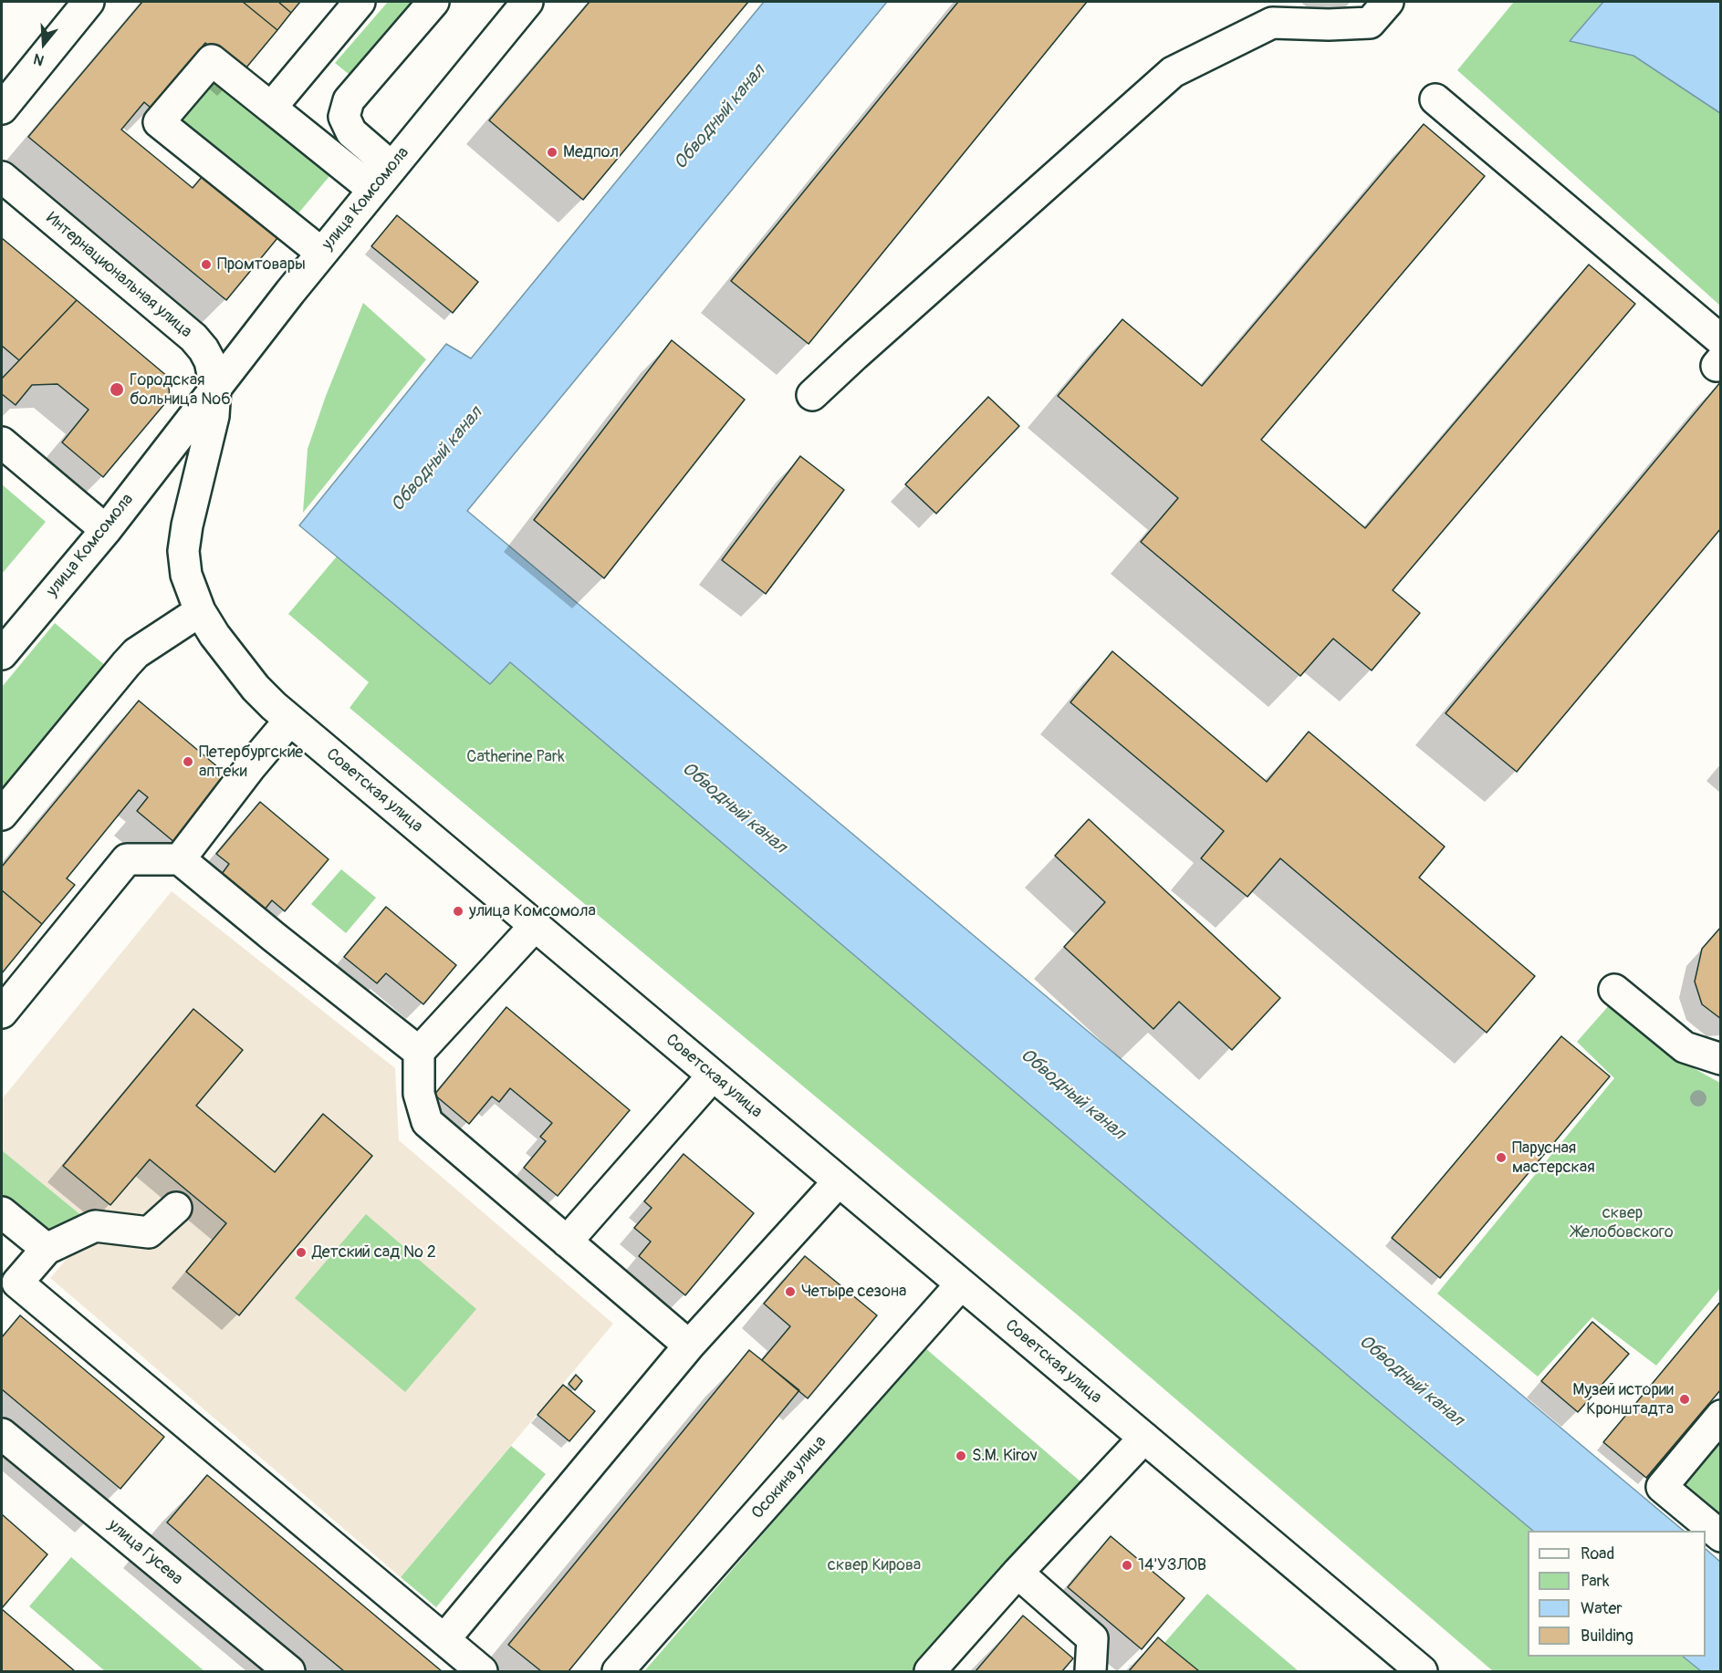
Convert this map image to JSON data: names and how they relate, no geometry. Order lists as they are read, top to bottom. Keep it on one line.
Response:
{"streets":{"street":["улица Комсомола","Интернациональная улица","Советская улица","Осокина улица","улица Гусева"]},"crossings":[["улица Комсомола","Интернациональная улица"],["улица Комсомола","Советская улица"],["Интернациональная улица","Советская улица"],["Советская улица","Осокина улица"]],"water":["Обводный канал"],"parks":["Catherine Park","сквер Желобовского","сквер Кирова"],"places":["Медпол","Промтовары","Городская больница №6","Петербургские аптеки","улица Комсомола","Парусная мастерская","Детский сад № 2","Четыре сезона","Музей истории Кронштадта","S.M. Kirov","14'УЗЛОВ"],"legend":["Road","Park","Water","Building"],"north":"bottom"}
